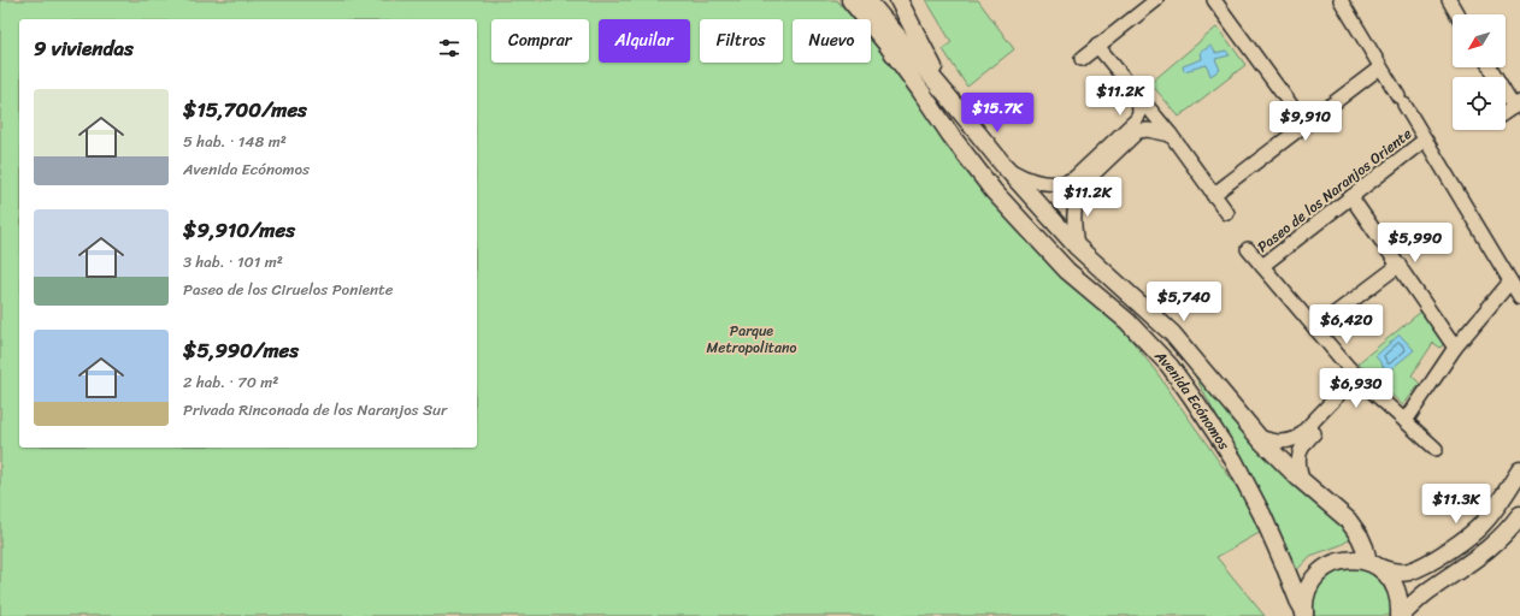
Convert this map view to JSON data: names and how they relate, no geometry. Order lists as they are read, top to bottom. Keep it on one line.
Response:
{"streets":{"street":["Paseo de los Naranjos Oriente","Avenida Ecónomos"]},"parks":["Parque Metropolitano"],"north":"bottom left","page":{"chip":["Comprar","Alquilar","Filtros","Nuevo"],"heading":"9 viviendas","price":["$11.2K","$15.7K","$9,910","$11.2K","$5,990","$5,740","$6,420","$6,930","$11.3K"],"list":[{"name":"$15,700/mes","note":"5 hab. · 148 m² · Avenida Ecónomos"},{"name":"$9,910/mes","note":"3 hab. · 101 m² · Paseo de los Ciruelos Poniente"},{"name":"$5,990/mes","note":"2 hab. · 70 m² · Privada Rinconada de los Naranjos Sur"}]}}
